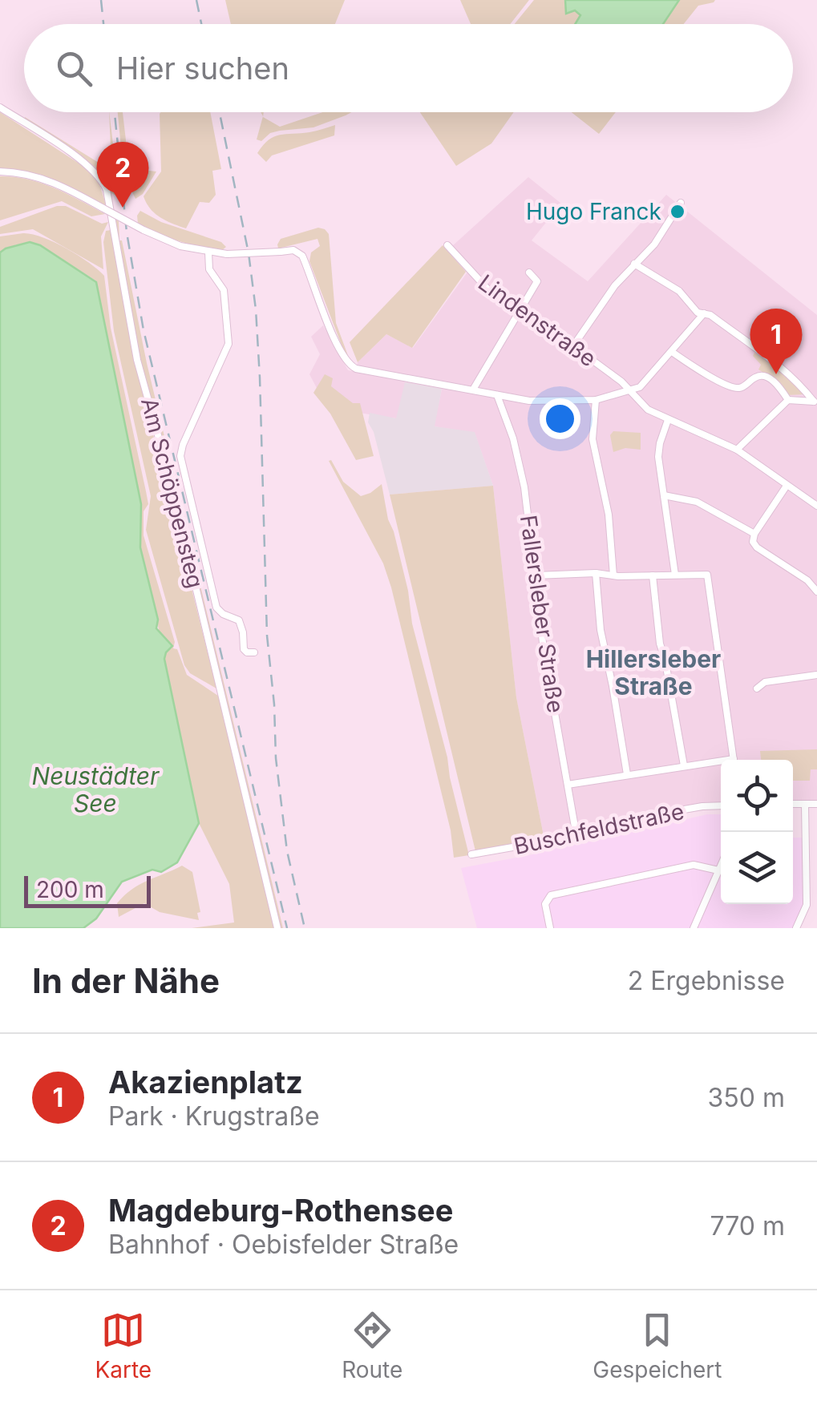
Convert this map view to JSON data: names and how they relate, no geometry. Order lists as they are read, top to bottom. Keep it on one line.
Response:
{"streets":{"street":["Lindenstraße","Am Schöppensteg","Fallersleber Straße","Buschfeldstraße"]},"crossings":[["Fallersleber Straße","Buschfeldstraße"]],"districts":["Hillersleber Straße"],"water":["Neustädter See"],"places":["Hugo Franck"],"scale_bar":"200 m","page":{"search":"Hier suchen","pins":["2","1"],"scale":"200 m","heading":["In der Nähe","2 Ergebnisse"],"list":[{"mark":"1","name":"Akazienplatz","note":"Park · Krugstraße","value":"350 m"},{"mark":"2","name":"Magdeburg-Rothensee","note":"Bahnhof · Oebisfelder Straße","value":"770 m"}],"nav":["Karte","Route","Gespeichert"]}}
